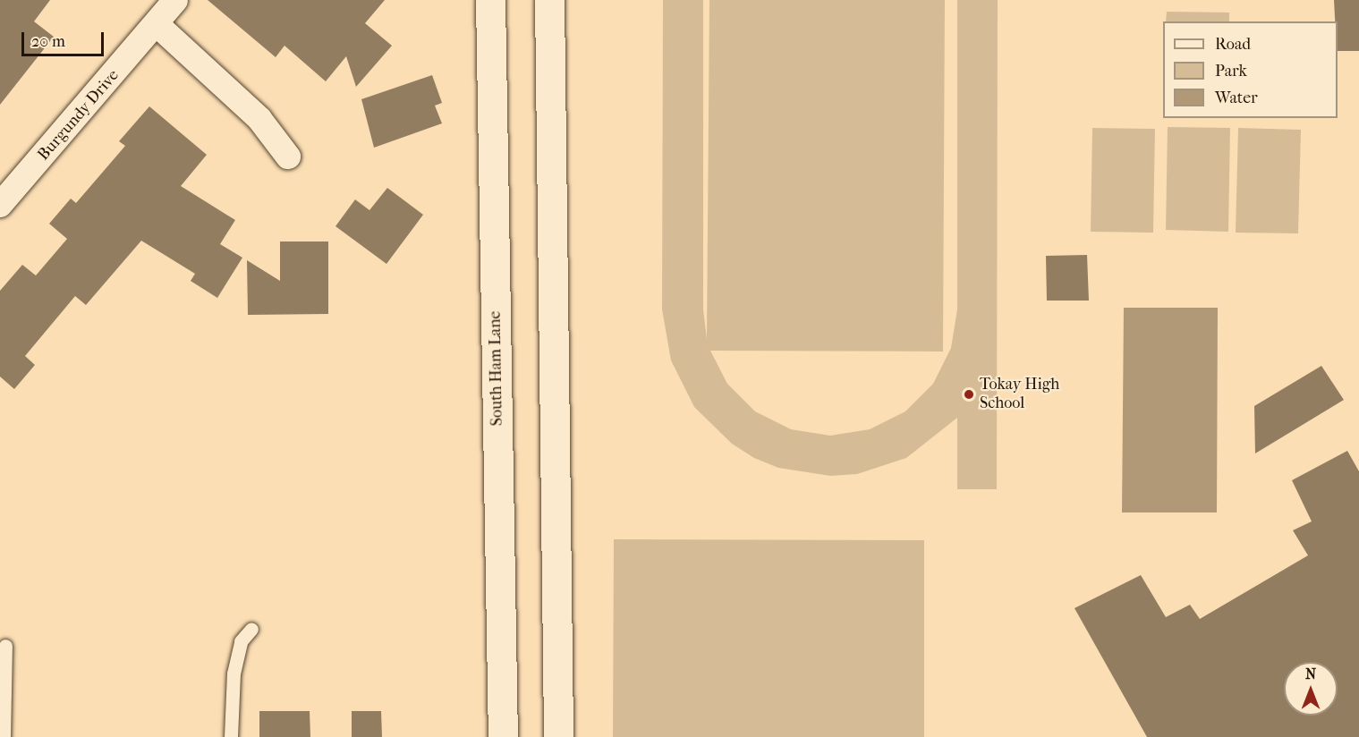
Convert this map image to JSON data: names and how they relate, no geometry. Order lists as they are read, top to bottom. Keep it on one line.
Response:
{"streets":{"main road":["South Ham Lane"],"street":["Burgundy Drive"]},"places":["Tokay High School"],"legend":["Road","Park","Water"],"scale_bar":"20 m","north":"top"}
